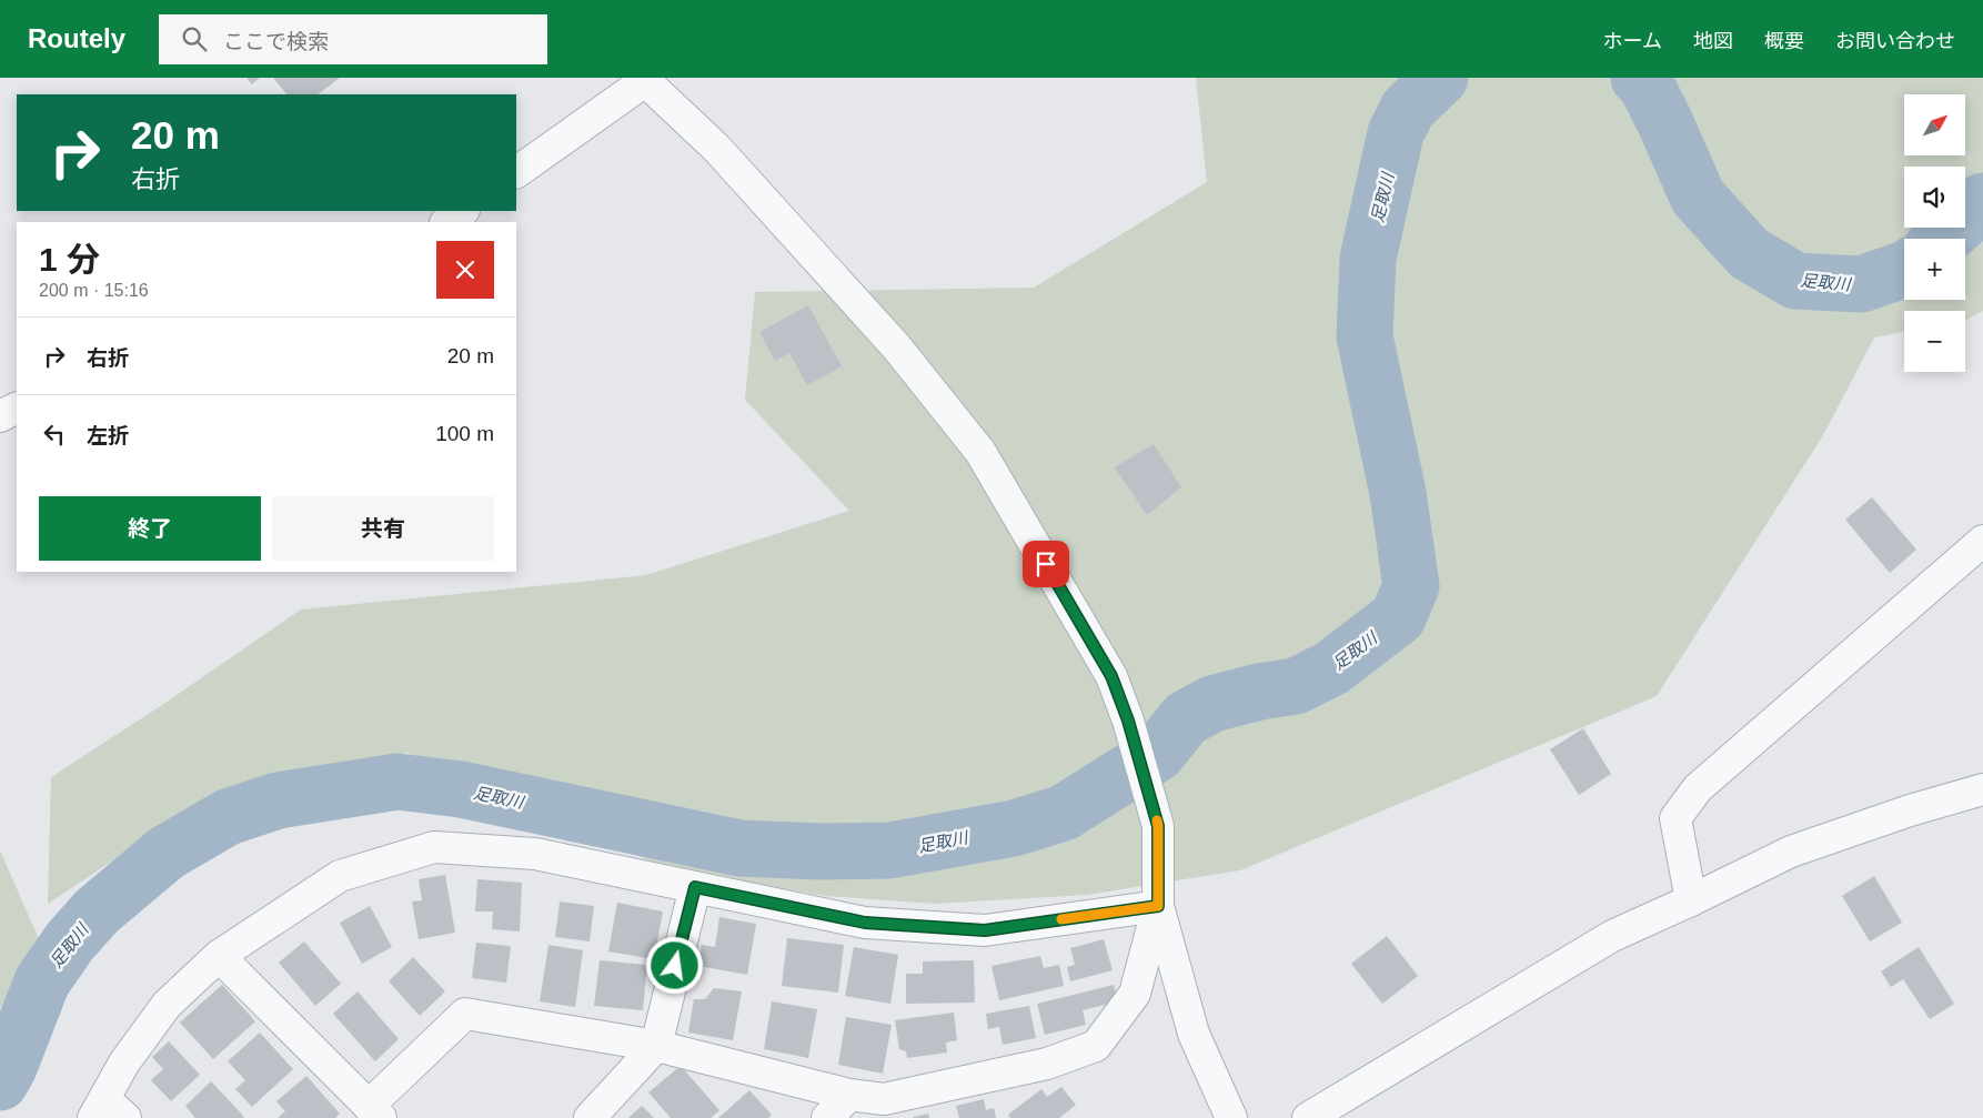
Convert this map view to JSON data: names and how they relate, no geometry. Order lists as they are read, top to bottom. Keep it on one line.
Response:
{"water":["足取川"],"north":"top right","page":{"header":"Routely","search":"ここで検索","nav":["ホーム","地図","概要","お問い合わせ"],"map_buttons":["+","−"],"turn":["20 m","右折"],"heading":["1 分","200 m · 15:16"],"list":[{"name":"右折","value":"20 m"},{"name":"左折","value":"100 m"}],"buttons":["終了","共有"]}}
